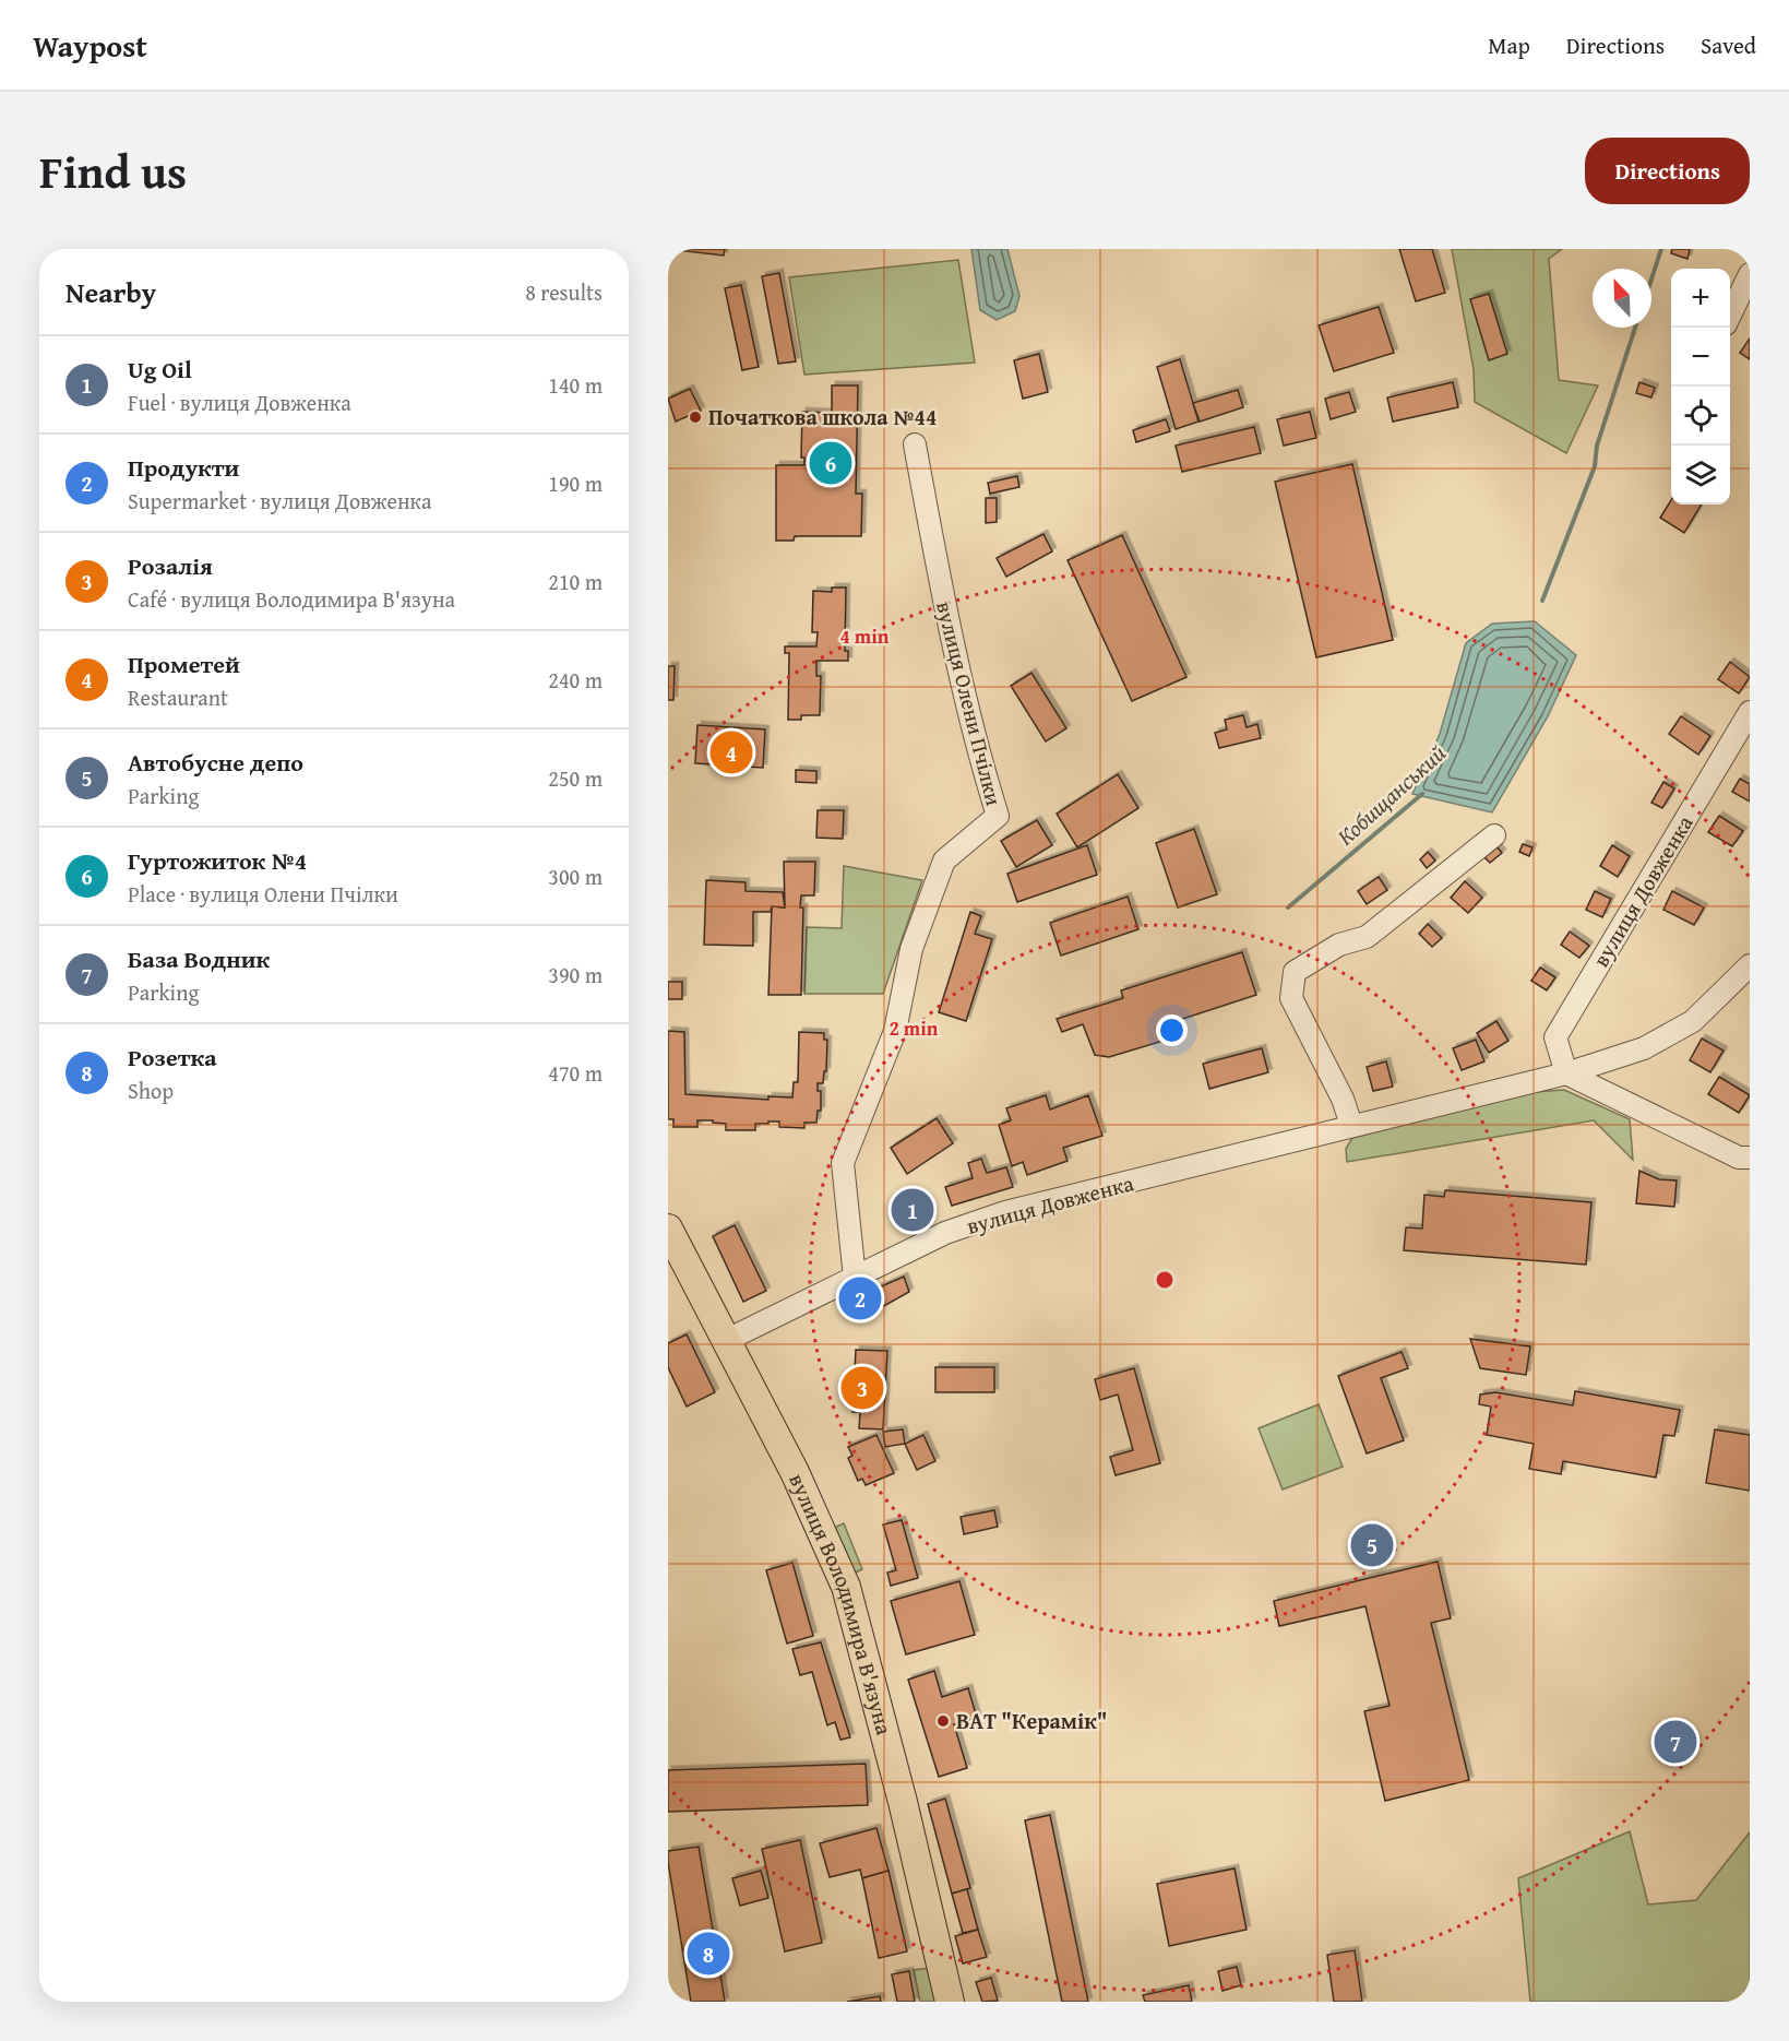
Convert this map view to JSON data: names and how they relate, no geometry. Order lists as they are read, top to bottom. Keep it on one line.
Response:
{"streets":{"main road":["вулиця Володимира В'язуна"],"street":["вулиця Олени Пчілки","вулиця Довженка"]},"crossings":[["вулиця Олени Пчілки","вулиця Довженка"],["вулиця Довженка","вулиця Володимира В'язуна"]],"water":["Кобищанський"],"places":["Початкова школа №44","ВАТ \"Керамік\""],"north":"top left","page":{"header":"Waypost","nav":["Map","Directions","Saved"],"title":"Find us","buttons":"Directions","heading":["Nearby","8 results"],"map_buttons":["+","−"],"list":[{"mark":"1","name":"Ug Oil","note":"Fuel · вулиця Довженка","value":"140 m"},{"mark":"2","name":"Продукти","note":"Supermarket · вулиця Довженка","value":"190 m"},{"mark":"3","name":"Розалія","note":"Café · вулиця Володимира В'язуна","value":"210 m"},{"mark":"4","name":"Прометей","note":"Restaurant","value":"240 m"},{"mark":"5","name":"Автобусне депо","note":"Parking","value":"250 m"},{"mark":"6","name":"Гуртожиток №4","note":"Place · вулиця Олени Пчілки","value":"300 m"},{"mark":"7","name":"База Водник","note":"Parking","value":"390 m"},{"mark":"8","name":"Розетка","note":"Shop","value":"470 m"}],"pins":["6","4","1","2","3","5","7","8"]},"rings":["4 min","2 min"]}
